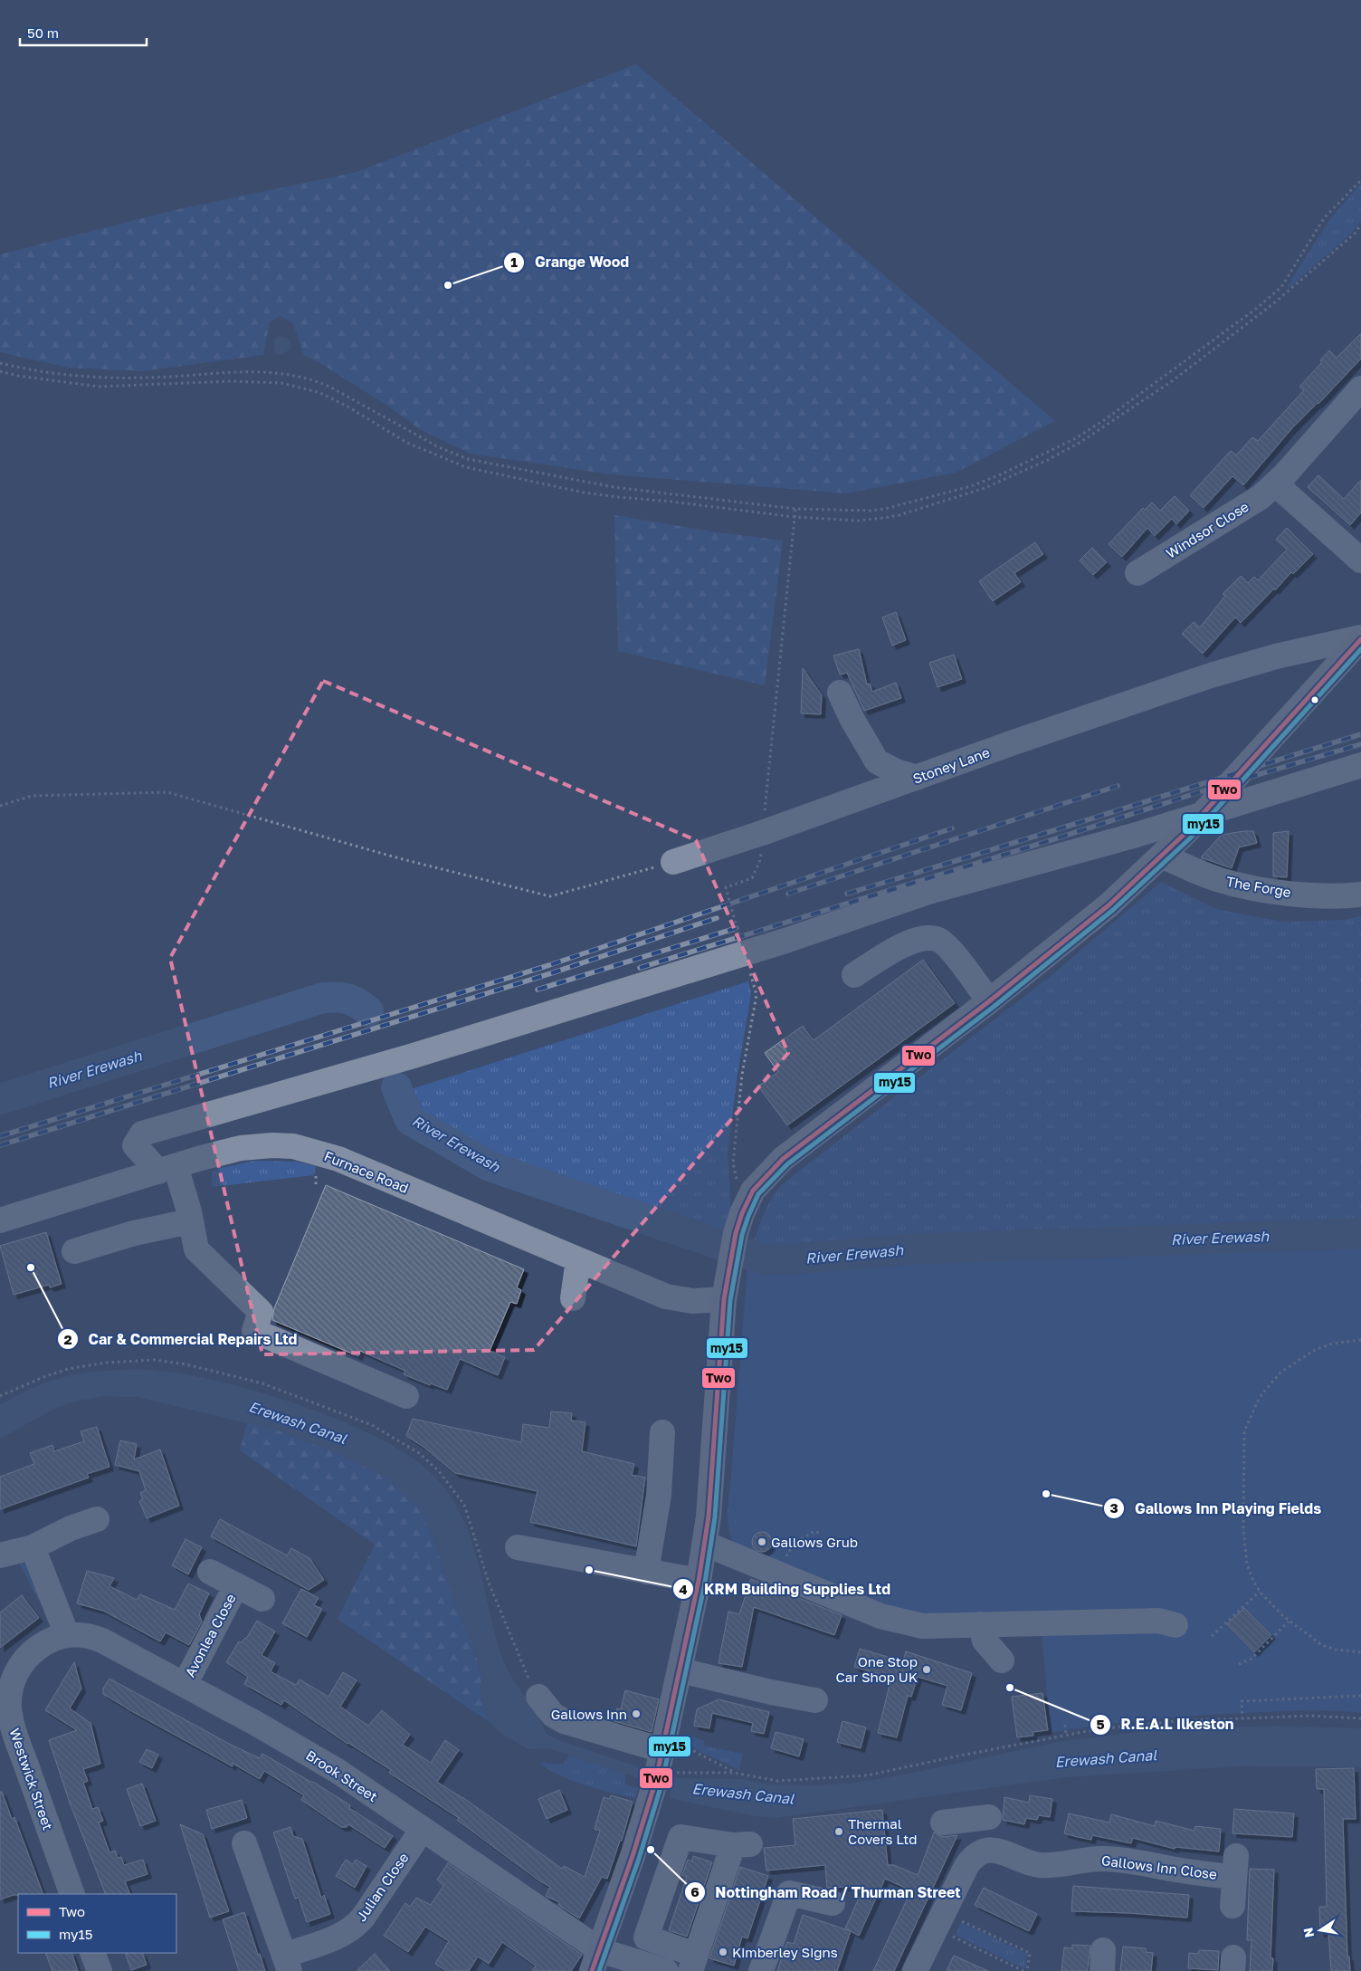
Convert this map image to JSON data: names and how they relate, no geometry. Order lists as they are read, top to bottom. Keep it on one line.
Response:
{"streets":{"street":["Windsor Close","Stoney Lane","The Forge","Furnace Road","Avonlea Close","Brook Street","Westwick Street","Gallows Inn Close","Julian Close"]},"crossings":[["Avonlea Close","Brook Street"],["Brook Street","Westwick Street"],["Brook Street","Julian Close"]],"water":["River Erewash","Erewash Canal"],"places":["Grange Wood","Car & Commercial Repairs Ltd","Gallows Inn Playing Fields","Gallows Grub","KRM Building Supplies Ltd","One Stop Car Shop UK","R.E.A.L Ilkeston","Gallows Inn","Thermal Covers Ltd","Nottingham Road / Thurman Street","Kimberley Signs"],"lines":["transit line Two","transit line my15"],"legend":["Two","my15"],"scale_bar":"50 m","north":"left"}
